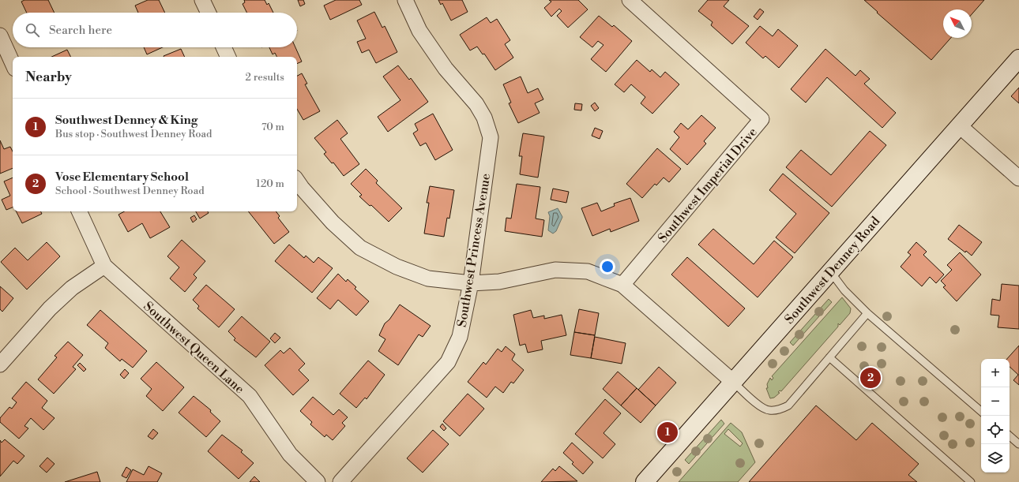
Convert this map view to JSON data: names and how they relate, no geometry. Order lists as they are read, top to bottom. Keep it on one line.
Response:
{"streets":{"street":["Southwest Imperial Drive","Southwest Princess Avenue","Southwest Denney Road","Southwest Queen Lane"]},"north":"top left","page":{"search":"Search here","heading":["Nearby","2 results"],"list":[{"mark":"1","name":"Southwest Denney & King","note":"Bus stop · Southwest Denney Road","value":"70 m"},{"mark":"2","name":"Vose Elementary School","note":"School · Southwest Denney Road","value":"120 m"}],"map_buttons":["+","−"],"pins":["2","1"]}}
